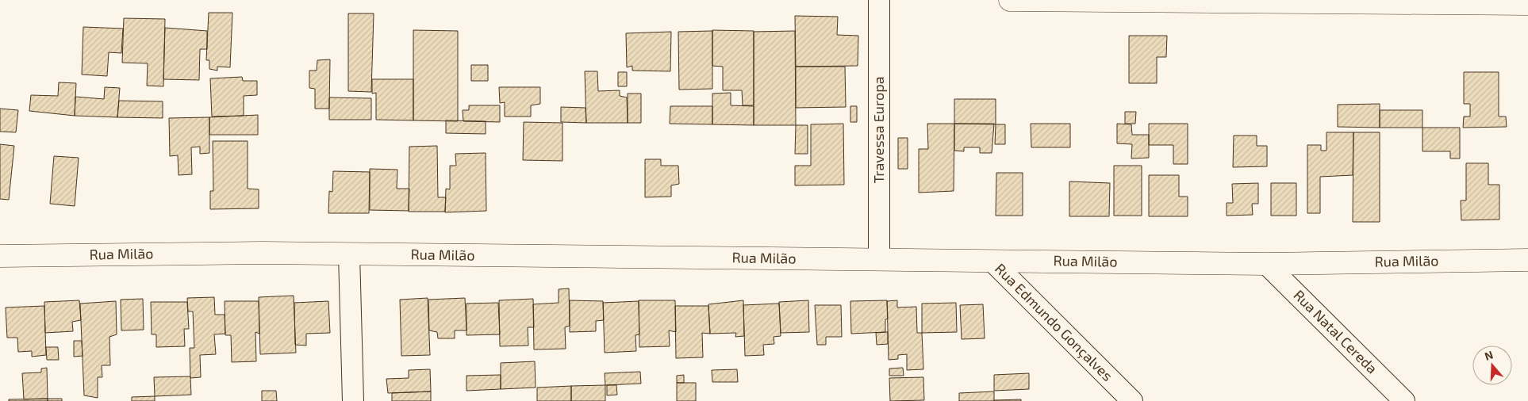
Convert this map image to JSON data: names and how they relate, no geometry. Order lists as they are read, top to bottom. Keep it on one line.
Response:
{"streets":{"street":["Travessa Europa","Rua Milão","Rua Edmundo Gonçalves","Rua Natal Cereda"]},"crossings":[["Travessa Europa","Rua Milão"],["Rua Milão","Rua Edmundo Gonçalves"],["Rua Milão","Rua Natal Cereda"]],"north":"top"}
